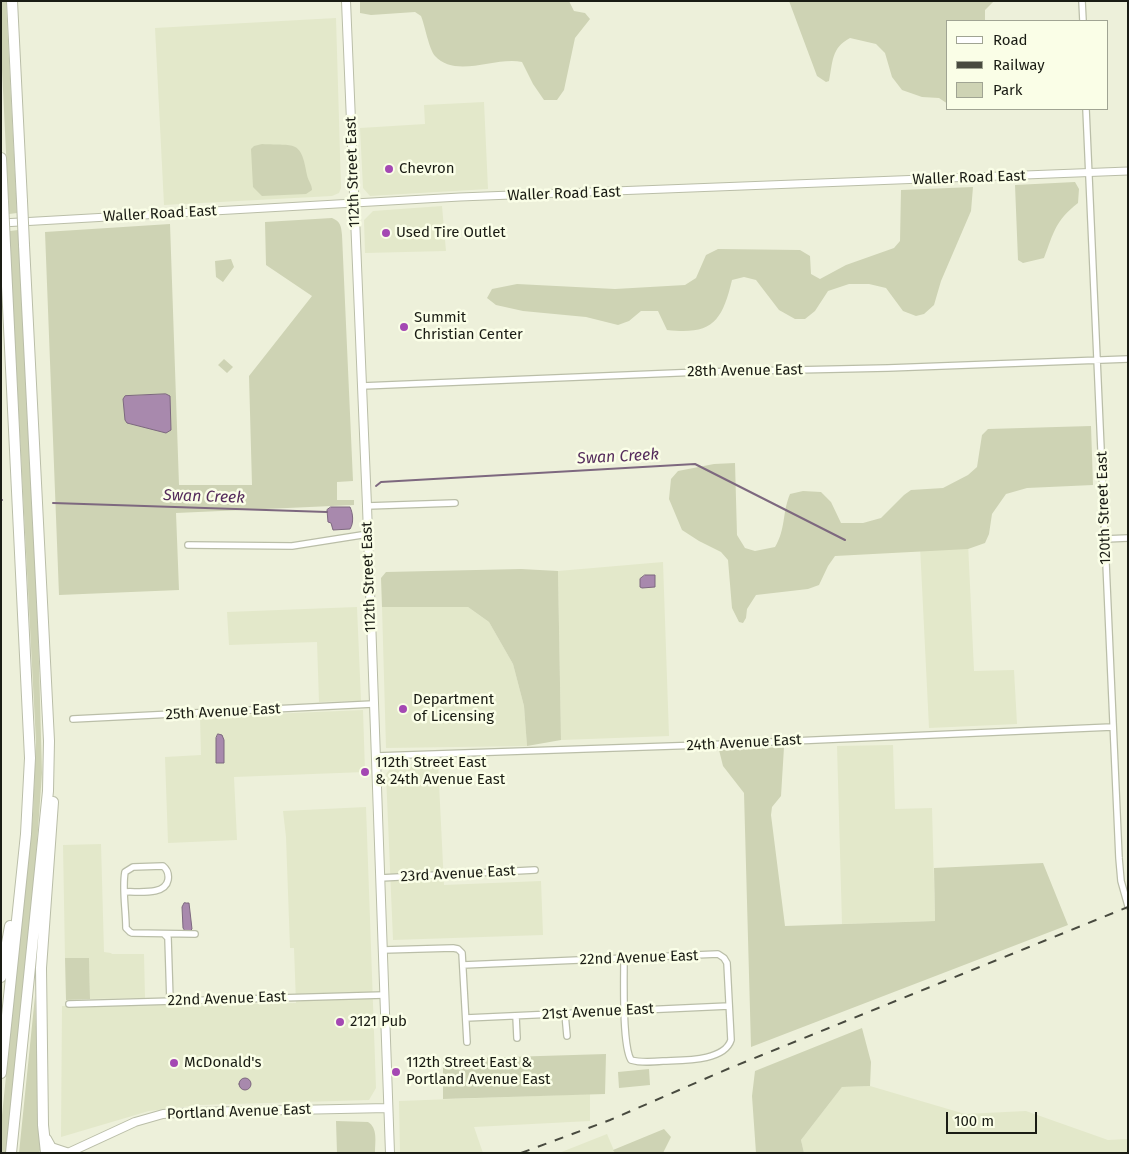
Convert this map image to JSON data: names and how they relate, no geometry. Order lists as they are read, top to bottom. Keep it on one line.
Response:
{"streets":{"main road":["112th Street East","Portland Avenue East"],"street":["Waller Road East","28th Avenue East","120th Street East","25th Avenue East","24th Avenue East","23rd Avenue East","22nd Avenue East","21st Avenue East"]},"crossings":[["112th Street East","Waller Road East"],["112th Street East","28th Avenue East"],["112th Street East","25th Avenue East"],["112th Street East","24th Avenue East"],["112th Street East","23rd Avenue East"],["112th Street East","22nd Avenue East"],["112th Street East","Portland Avenue East"],["Waller Road East","120th Street East"],["28th Avenue East","120th Street East"],["120th Street East","24th Avenue East"],["22nd Avenue East","21st Avenue East"]],"water":["Swan Creek"],"places":["Chevron","Used Tire Outlet","Summit Christian Center","Department of Licensing","112th Street East & 24th Avenue East","2121 Pub","McDonald's","112th Street East & Portland Avenue East"],"legend":["Road","Railway","Park"],"scale_bar":"100 m"}
